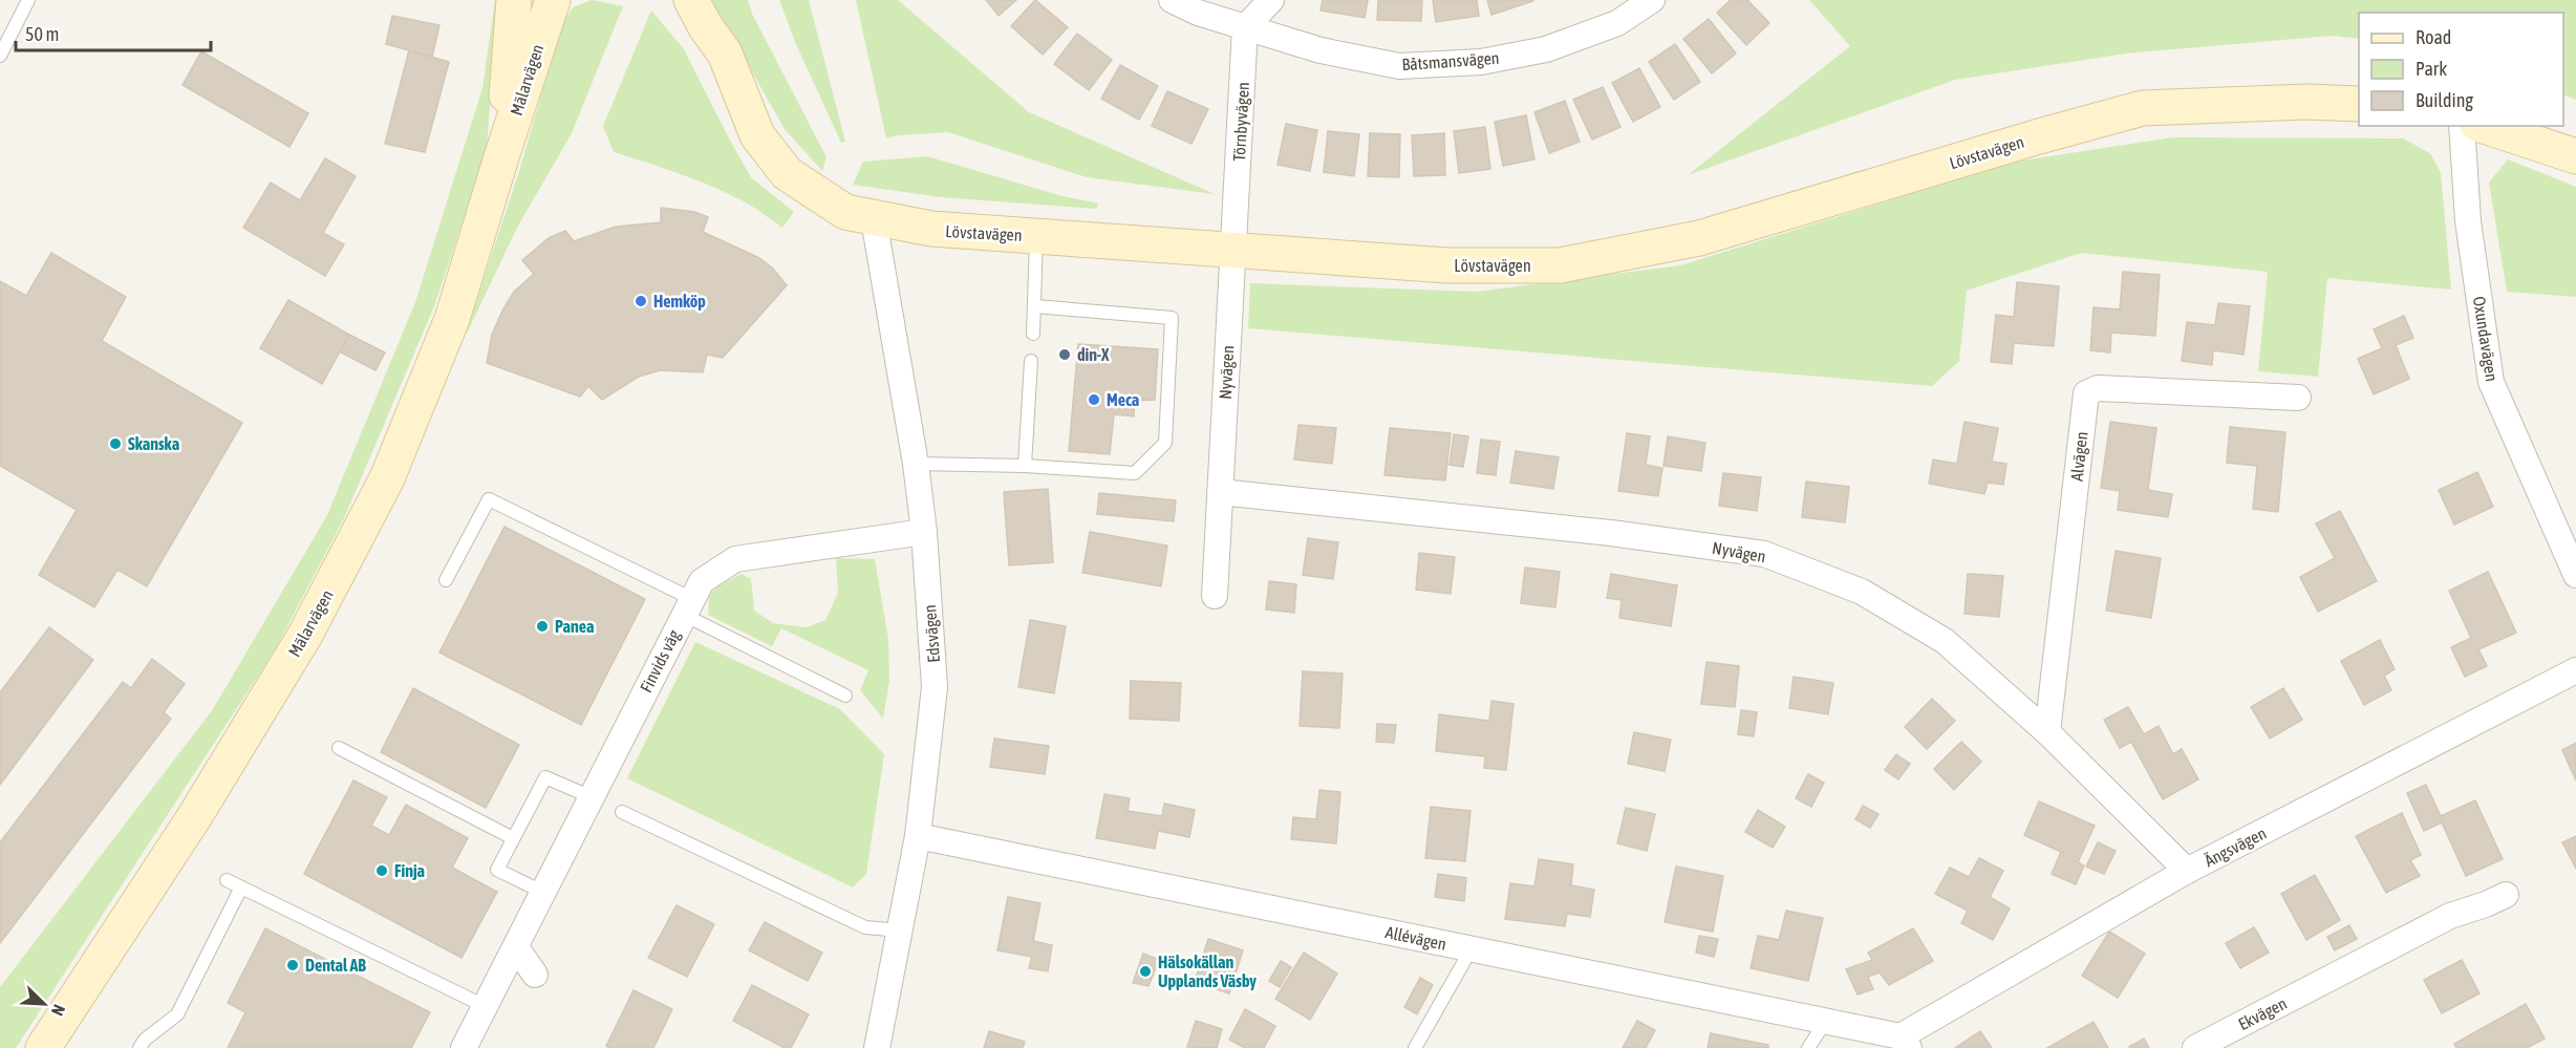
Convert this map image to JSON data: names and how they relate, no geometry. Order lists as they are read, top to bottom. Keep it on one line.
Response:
{"streets":{"street":["Båtsmansvägen","Mälarvägen","Törnbyvägen","Lövstavägen","Oxundavägen","Nyvägen","Alvägen","Edsvägen","Finvids väg","Ängsvägen","Allévägen","Ekvägen"]},"crossings":[["Båtsmansvägen","Törnbyvägen"],["Törnbyvägen","Lövstavägen"],["Törnbyvägen","Nyvägen"],["Lövstavägen","Nyvägen"],["Lövstavägen","Edsvägen"],["Nyvägen","Alvägen"],["Nyvägen","Ängsvägen"],["Edsvägen","Finvids väg"],["Edsvägen","Allévägen"],["Ängsvägen","Allévägen"]],"places":["Hemköp","din-X","Meca","Skanska","Panea","Finja","Dental AB","Hälsokällan Upplands Väsby"],"legend":["Road","Park","Building"],"scale_bar":"50 m","north":"bottom right"}
